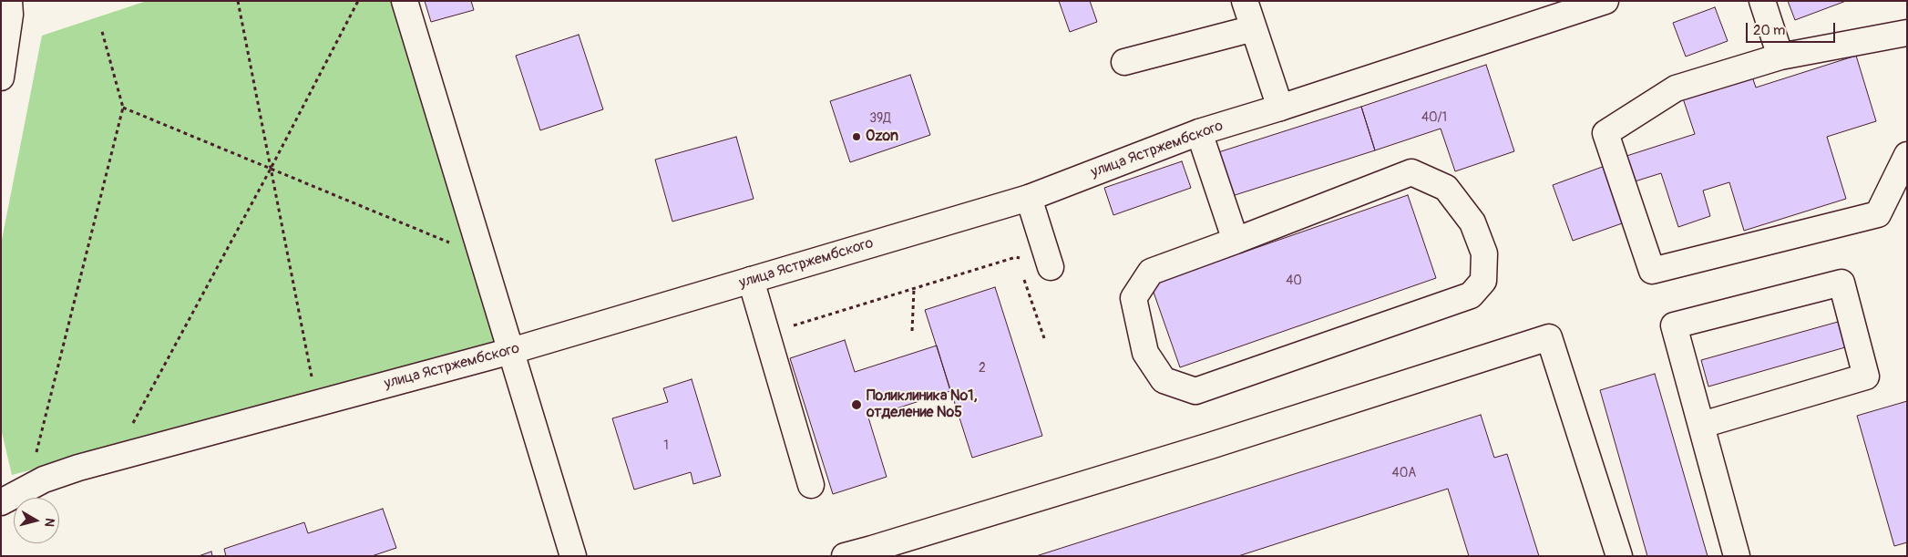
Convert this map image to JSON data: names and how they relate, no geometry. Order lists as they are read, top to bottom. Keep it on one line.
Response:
{"streets":{"main road":["улица Ястржембского"]},"places":["Ozon","Поликлиника №1, отделение №5"],"house_numbers":["40/1","39Д","40","2","1","40А"],"scale_bar":"20 m","north":"right"}
